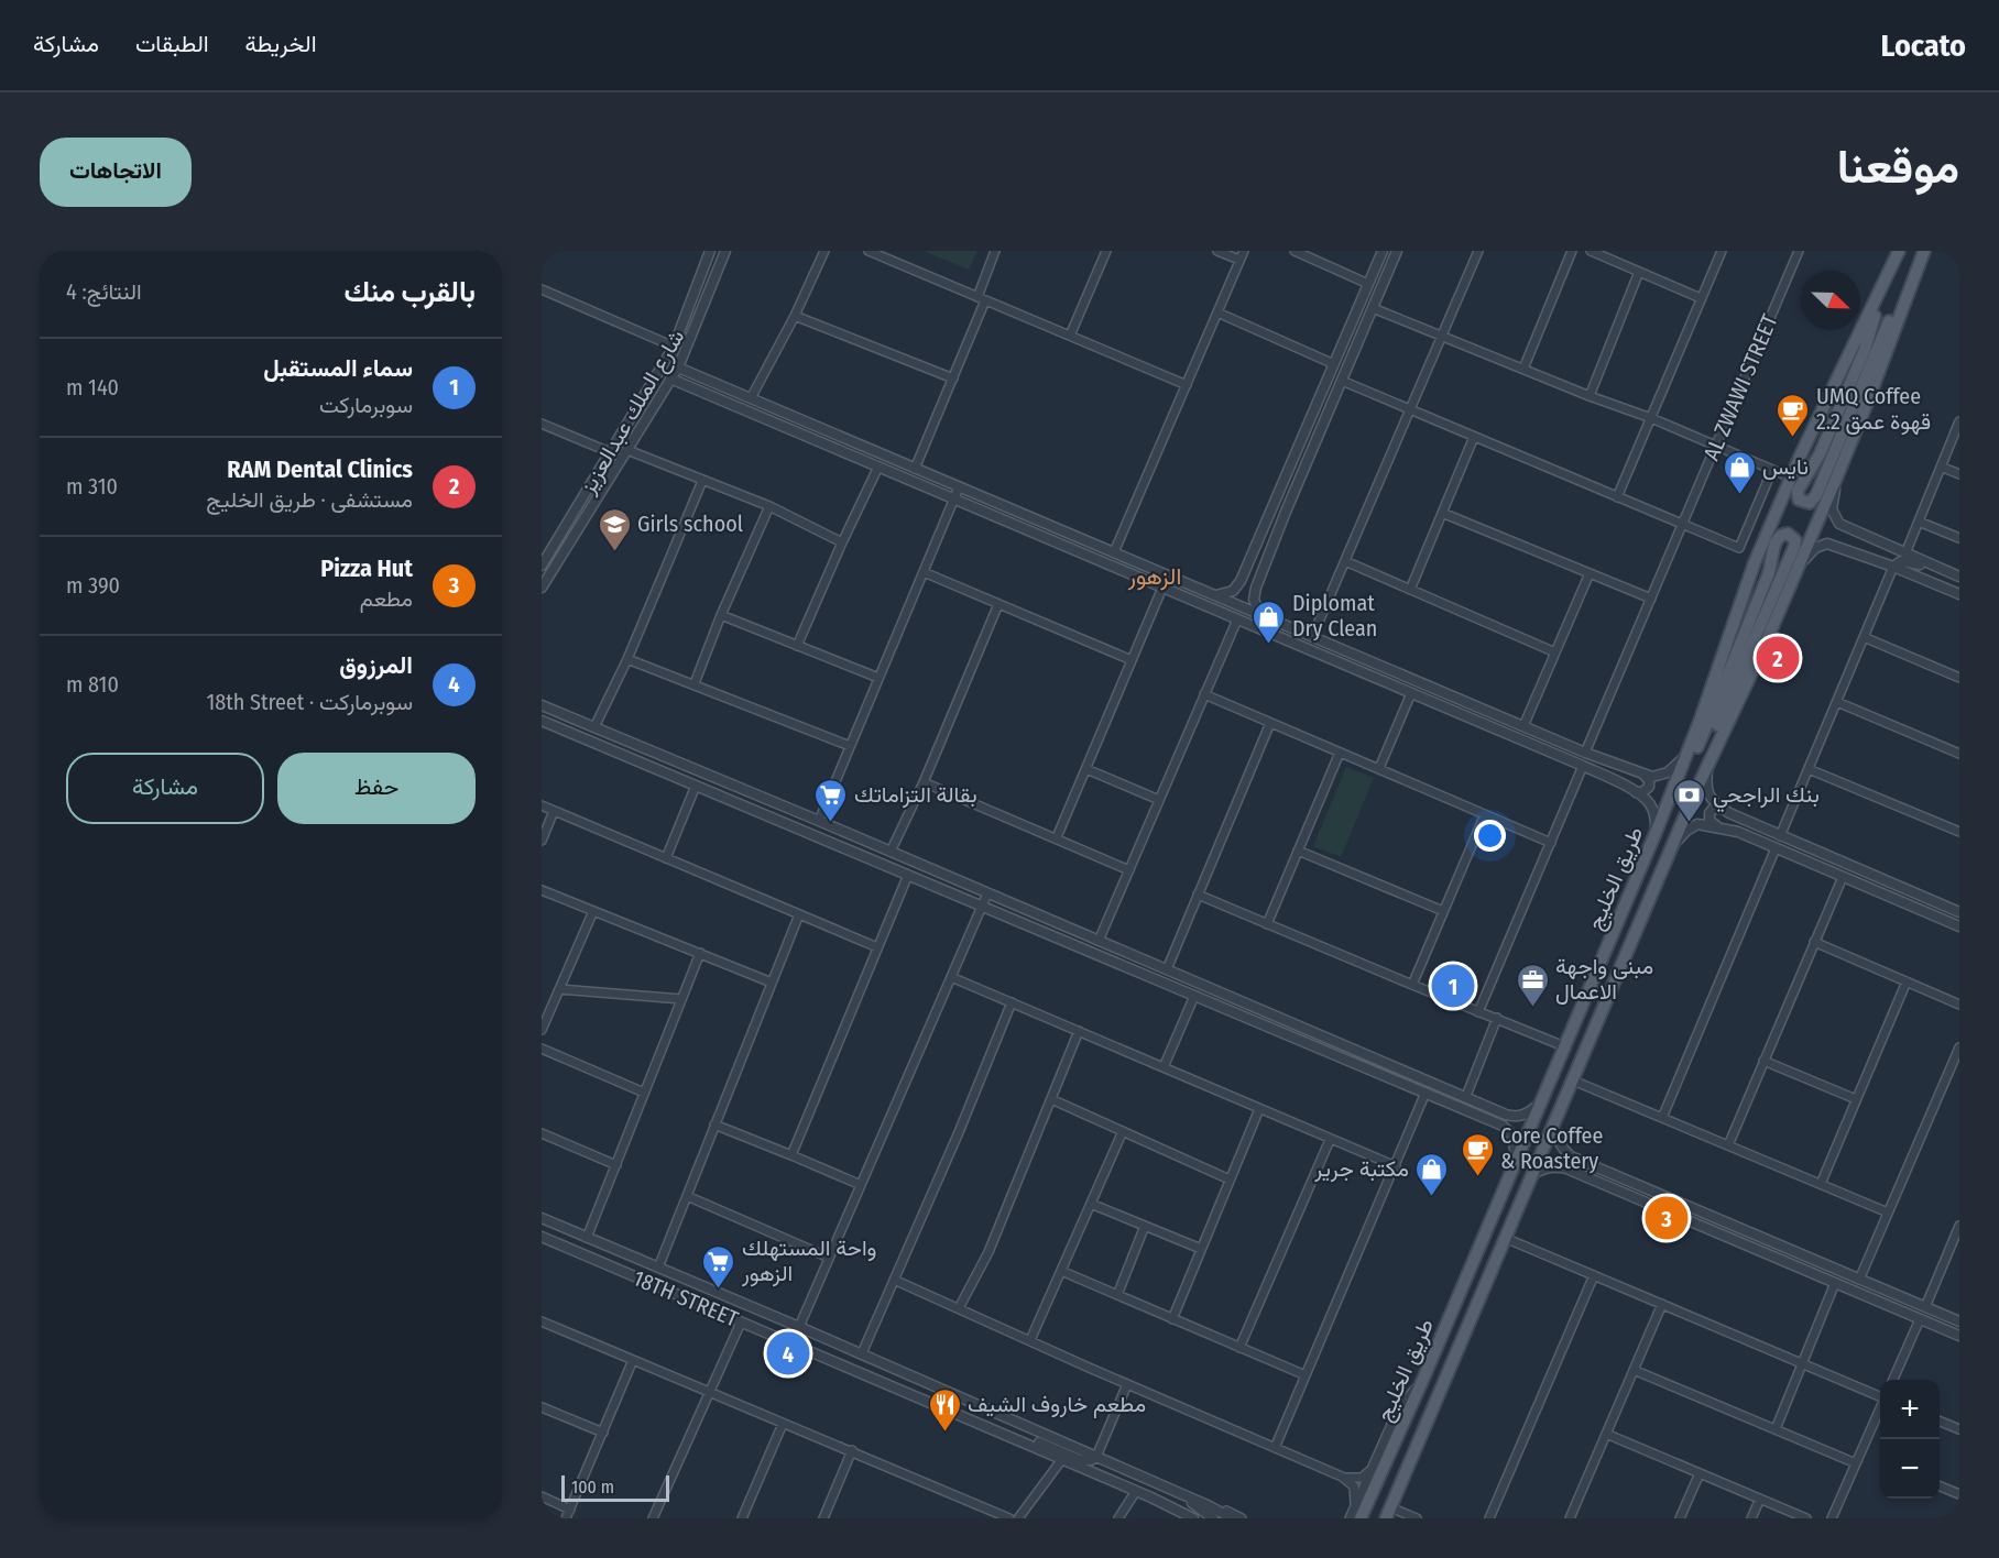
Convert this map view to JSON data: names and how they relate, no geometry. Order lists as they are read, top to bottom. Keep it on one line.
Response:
{"streets":{"main road":["طريق الخليج"],"street":["AL ZWAWI STREET","شارع الملك عبدالعزيز","18TH STREET"]},"districts":["الزهور"],"places":{"cafe":["UMQ Coffee 2.2 قهوة عمق","Core Coffee & Roastery"],"shop":["نايس","Diplomat Dry Clean","مكتبة جرير"],"school or university":["Girls school"],"supermarket":["بقالة التزاماتك","واحة المستهلك الزهور"],"bank":["بنك الراجحي"],"office":["مبنى واجهة الاعمال"],"restaurant":["مطعم خاروف الشيف"]},"scale_bar":"100 m","north":"bottom right","page":{"header":"Locato","nav":["الخريطة","الطبقات","مشاركة"],"title":"موقعنا","buttons":["الاتجاهات",["حفظ","مشاركة"]],"heading":["بالقرب منك","النتائج: 4"],"list":[{"mark":"1","name":"سماء المستقبل","note":"سوبرماركت","value":"140 m"},{"mark":"2","name":"RAM Dental Clinics","note":"مستشفى · طريق الخليج","value":"310 m"},{"mark":"3","name":"Pizza Hut","note":"مطعم","value":"390 m"},{"mark":"4","name":"المرزوق","note":"سوبرماركت · 18th Street","value":"810 m"}],"pins":["2","1","3","4"],"map_buttons":["+","−"],"scale":"100 m"}}
